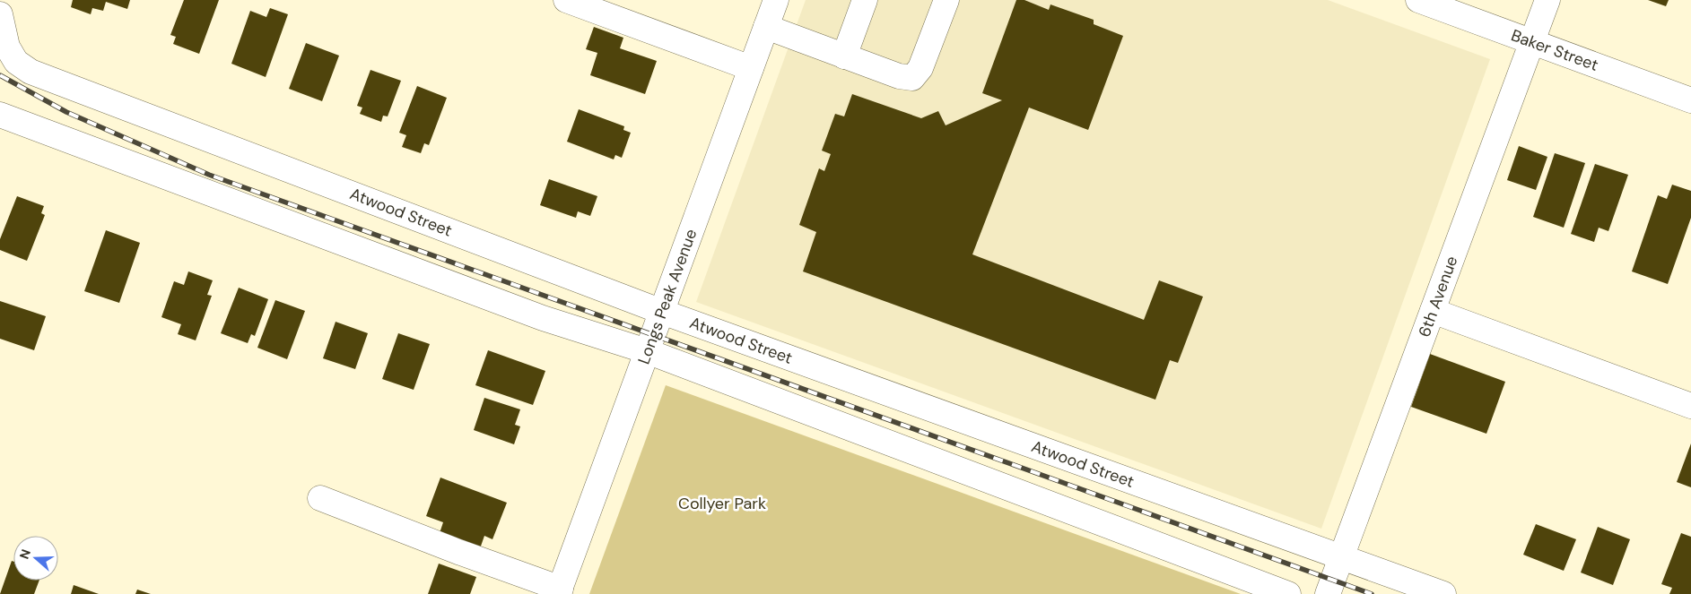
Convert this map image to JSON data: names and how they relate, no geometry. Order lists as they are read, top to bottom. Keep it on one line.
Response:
{"streets":{"street":["Baker Street","Atwood Street","Longs Peak Avenue","6th Avenue"]},"crossings":[["Baker Street","6th Avenue"],["Atwood Street","Longs Peak Avenue"],["Atwood Street","6th Avenue"]],"parks":["Collyer Park"],"north":"left"}
